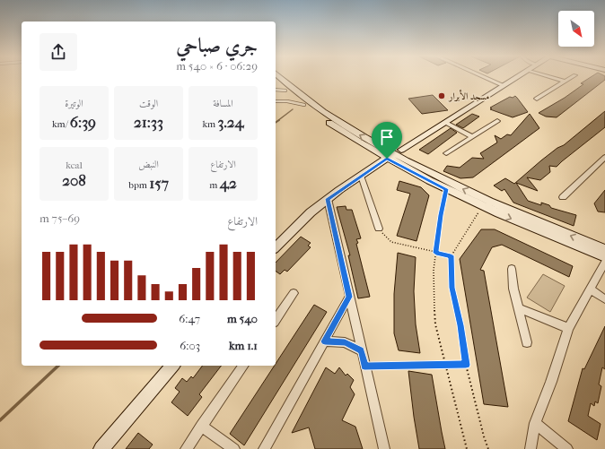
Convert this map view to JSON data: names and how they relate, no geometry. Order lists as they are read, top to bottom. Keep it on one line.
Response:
{"places":["مسجد الأبرار"],"north":"bottom right","page":{"heading":["جري صباحي","06:29 · 6 × 540 m"],"stats":[["المسافة","3.24 km"],["الوقت","21:33"],["الوتيرة","6:39 /km"],["الارتفاع","42 m"],["النبض","157 bpm"],["kcal","208"]],"chart":["الارتفاع","69–75 m"],"list":[{"name":"540 m","note":"6:47"},{"name":"1.1 km","note":"6:03"}]}}
